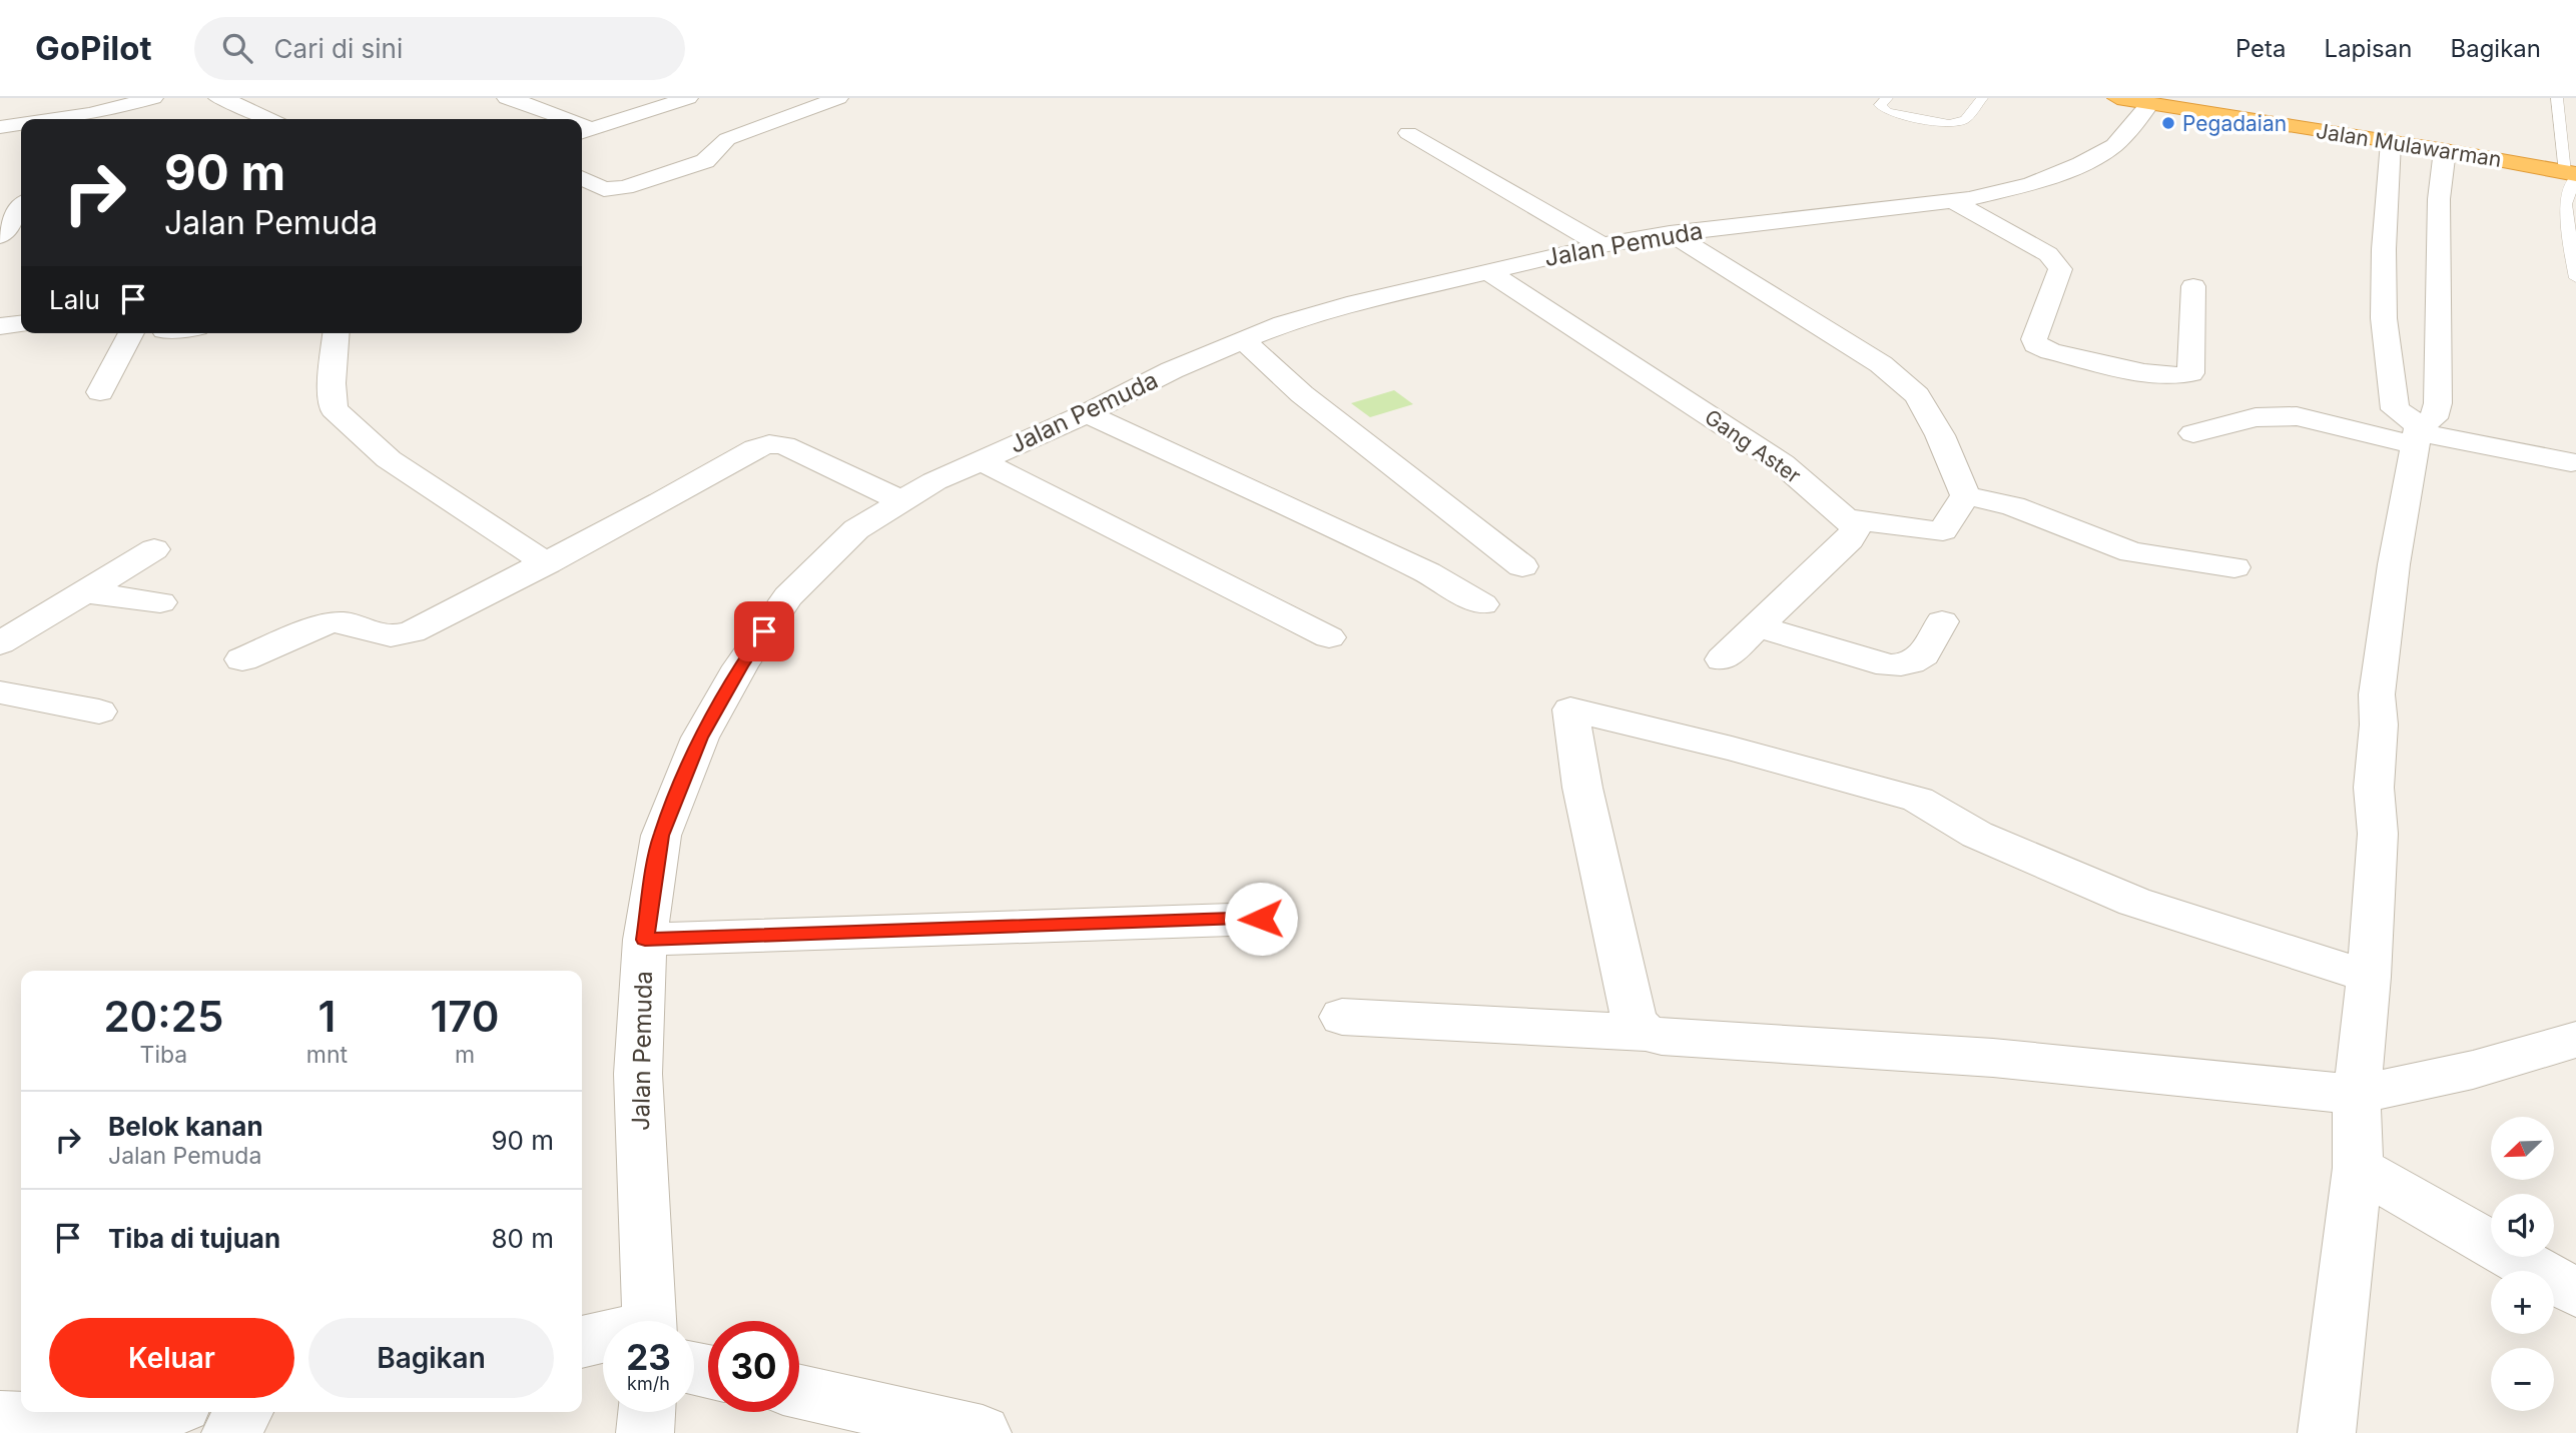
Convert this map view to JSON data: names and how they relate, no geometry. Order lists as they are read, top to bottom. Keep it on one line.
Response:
{"streets":{"highway":["Jalan Mulawarman"],"street":["Jalan Pemuda","Gang Aster"]},"crossings":[["Jalan Mulawarman","Jalan Pemuda"],["Jalan Pemuda","Gang Aster"]],"places":["Pegadaian"],"north":"bottom left","page":{"header":"GoPilot","search":"Cari di sini","nav":["Peta","Lapisan","Bagikan"],"turn":["90 m","Jalan Pemuda"],"then":"Lalu","eta":["20:25","Tiba","1","mnt","170","m"],"list":[{"name":"Belok kanan","note":"Jalan Pemuda","value":"90 m"},{"name":"Tiba di tujuan","value":"80 m"}],"map_buttons":["+","−"],"buttons":["Keluar","Bagikan"],"speed":"23 km/h","limit":"30"}}
